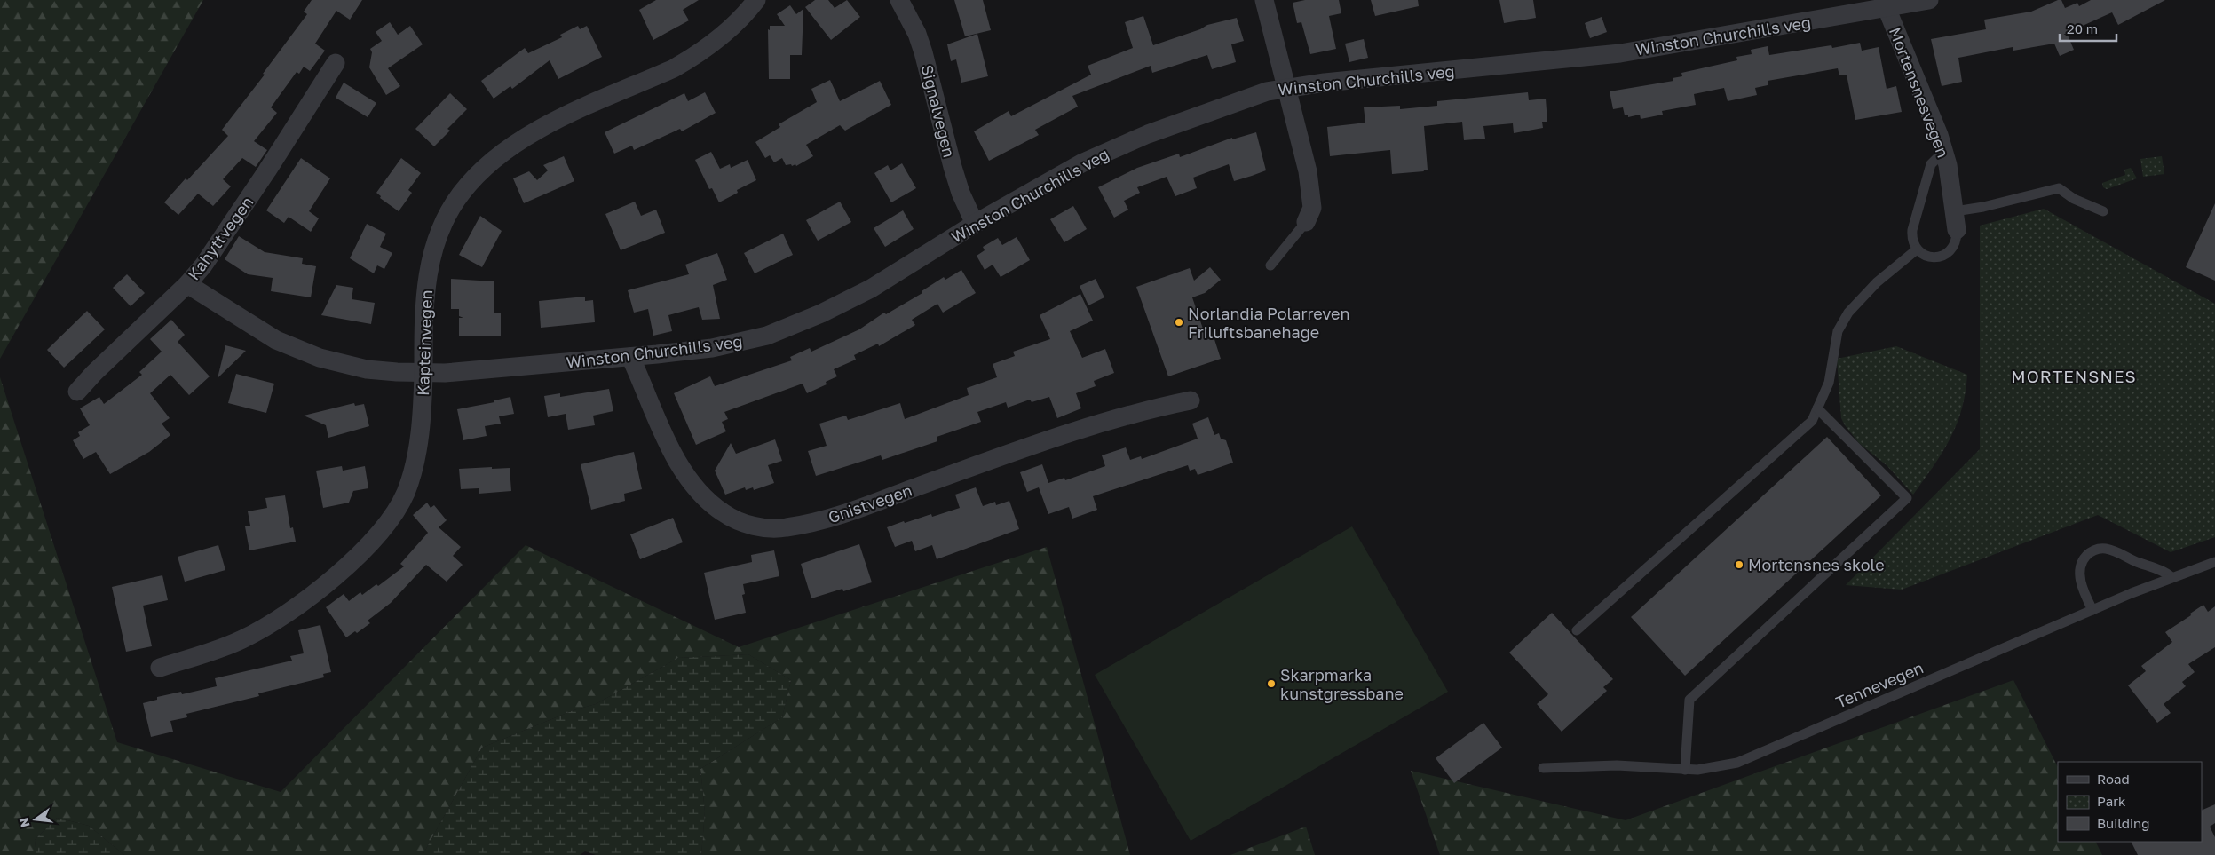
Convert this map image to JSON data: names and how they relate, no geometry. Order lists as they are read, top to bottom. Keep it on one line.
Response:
{"streets":{"street":["Winston Churchills veg","Mortensnesvegen","Signalvegen","Kahyttvegen","Kapteinvegen","Gnistvegen"],"lane":["Tennevegen"]},"crossings":[["Winston Churchills veg","Mortensnesvegen"],["Winston Churchills veg","Signalvegen"],["Winston Churchills veg","Kahyttvegen"],["Winston Churchills veg","Kapteinvegen"],["Winston Churchills veg","Gnistvegen"]],"districts":["MORTENSNES"],"places":["Norlandia Polarreven Friluftsbanehage","Mortensnes skole","Skarpmarka kunstgressbane"],"legend":["Road","Park","Building"],"scale_bar":"20 m","north":"left"}
